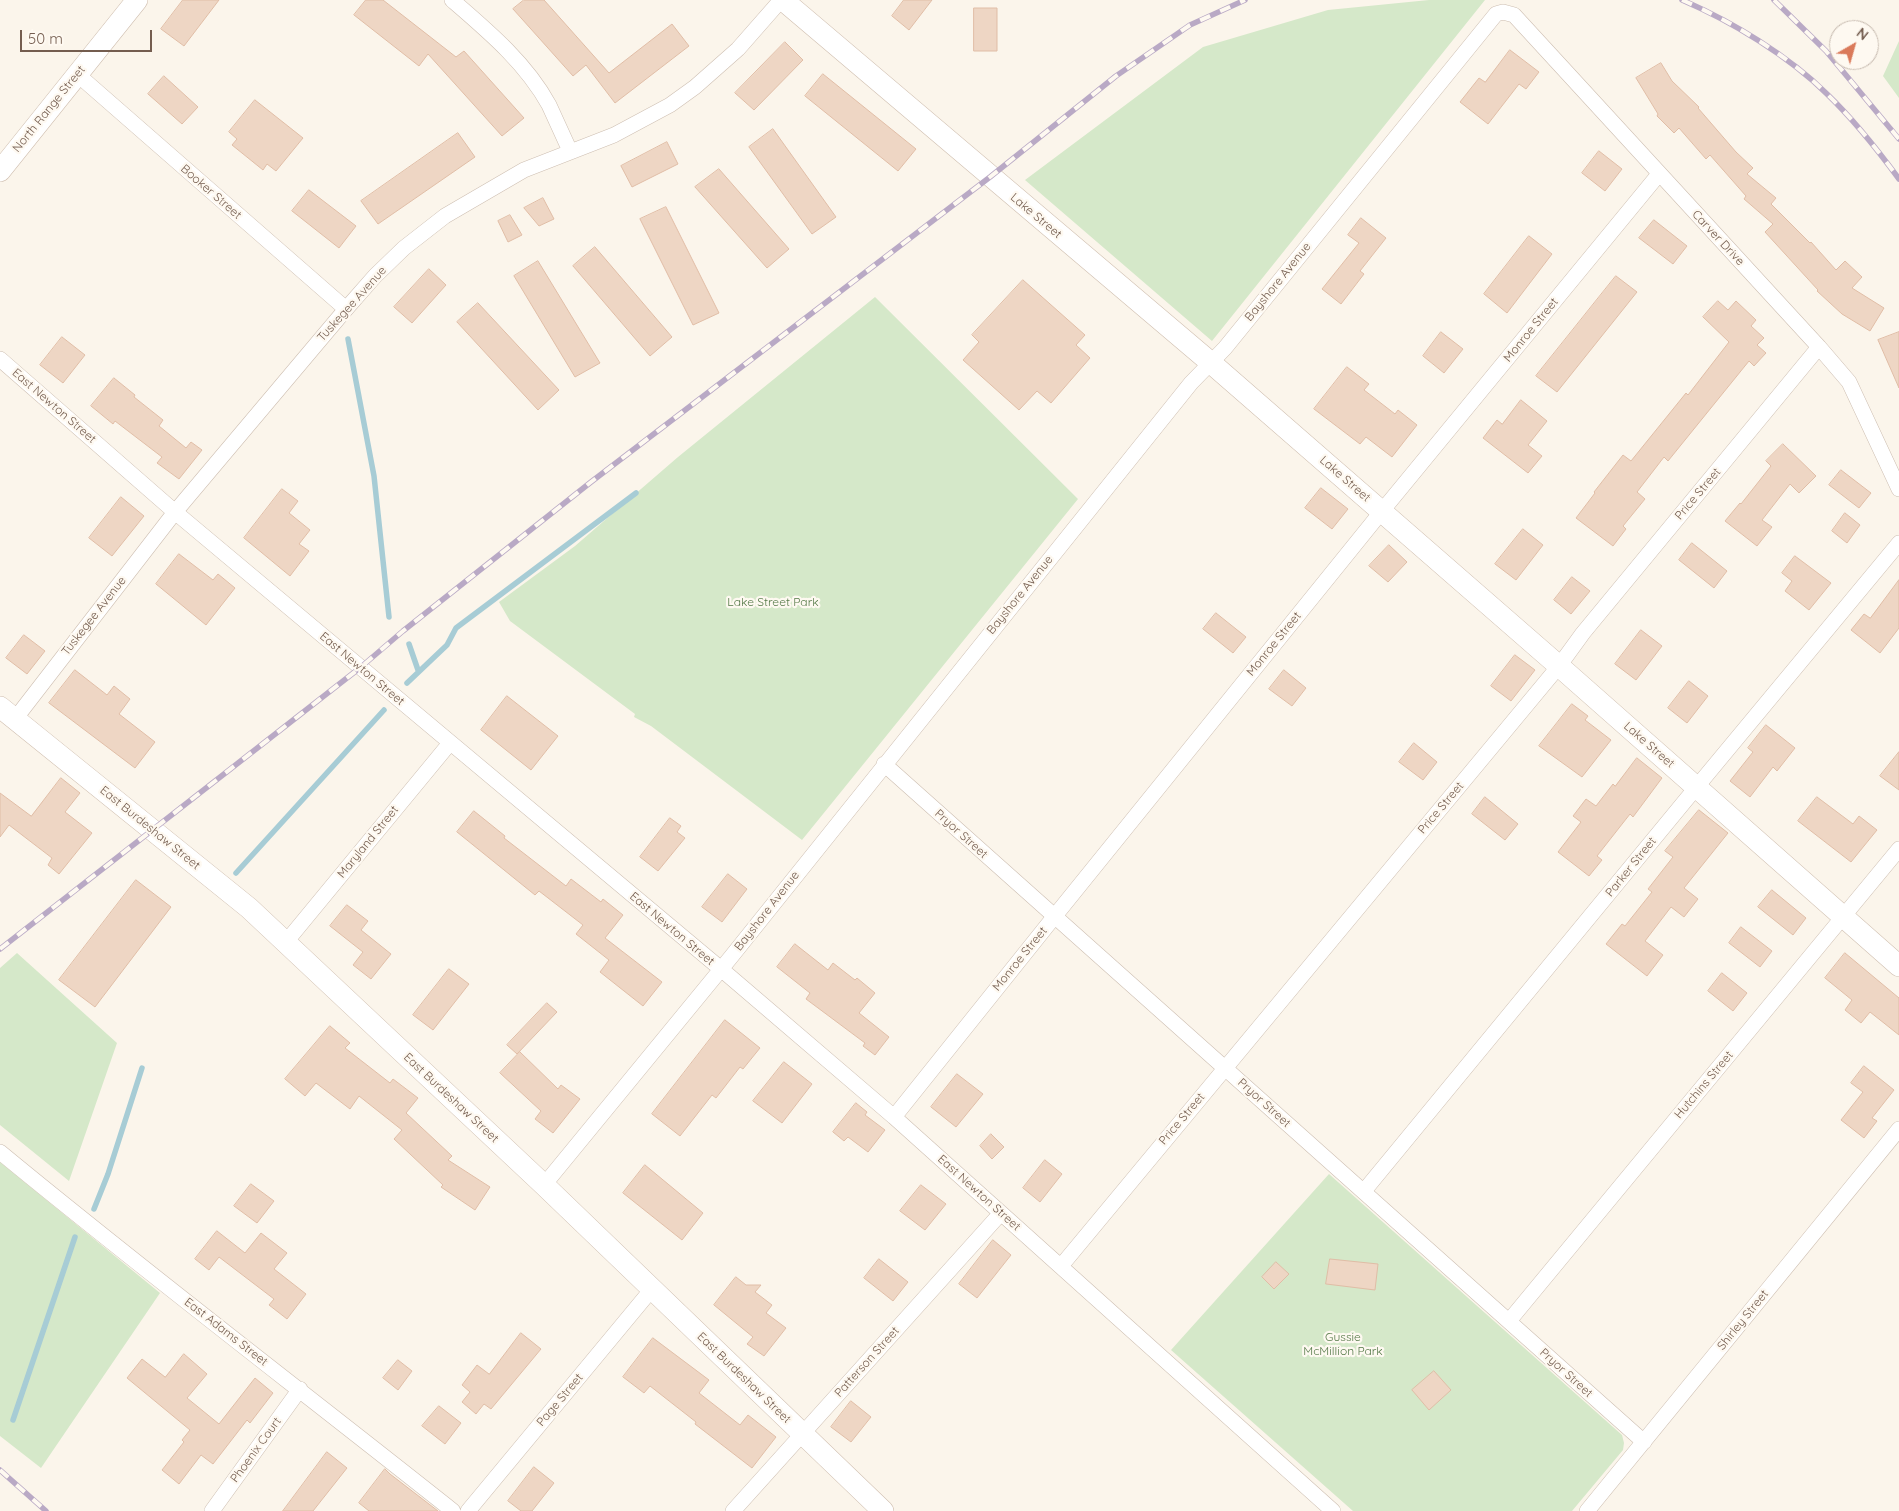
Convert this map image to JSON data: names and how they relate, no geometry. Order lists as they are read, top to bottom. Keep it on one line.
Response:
{"streets":{"street":["North Range Street","Booker Street","Lake Street","Carver Drive","Bayshore Avenue","Tuskegee Avenue","Monroe Street","East Newton Street","Price Street","East Burdeshaw Street","Pryor Street","Maryland Street","Parker Street","Hutchins Street","Shirley Street","East Adams Street","Patterson Street","Page Street","Phoenix Court"]},"crossings":[["North Range Street","Booker Street"],["Booker Street","Tuskegee Avenue"],["Lake Street","Bayshore Avenue"],["Lake Street","Tuskegee Avenue"],["Lake Street","Monroe Street"],["Lake Street","Price Street"],["Lake Street","Parker Street"],["Lake Street","Hutchins Street"],["Carver Drive","Bayshore Avenue"],["Carver Drive","Monroe Street"],["Carver Drive","Price Street"],["Bayshore Avenue","East Newton Street"],["Bayshore Avenue","East Burdeshaw Street"],["Bayshore Avenue","Pryor Street"],["Tuskegee Avenue","East Newton Street"],["Tuskegee Avenue","East Burdeshaw Street"],["Monroe Street","East Newton Street"],["Monroe Street","Pryor Street"],["East Newton Street","Price Street"],["East Newton Street","Maryland Street"],["East Newton Street","Patterson Street"],["Price Street","Pryor Street"],["East Burdeshaw Street","Maryland Street"],["East Burdeshaw Street","Patterson Street"],["East Burdeshaw Street","Page Street"],["Pryor Street","Parker Street"],["Pryor Street","Hutchins Street"],["Pryor Street","Shirley Street"],["East Adams Street","Phoenix Court"]],"parks":["Lake Street Park","Gussie McMillion Park"],"scale_bar":"50 m","north":"top right"}
